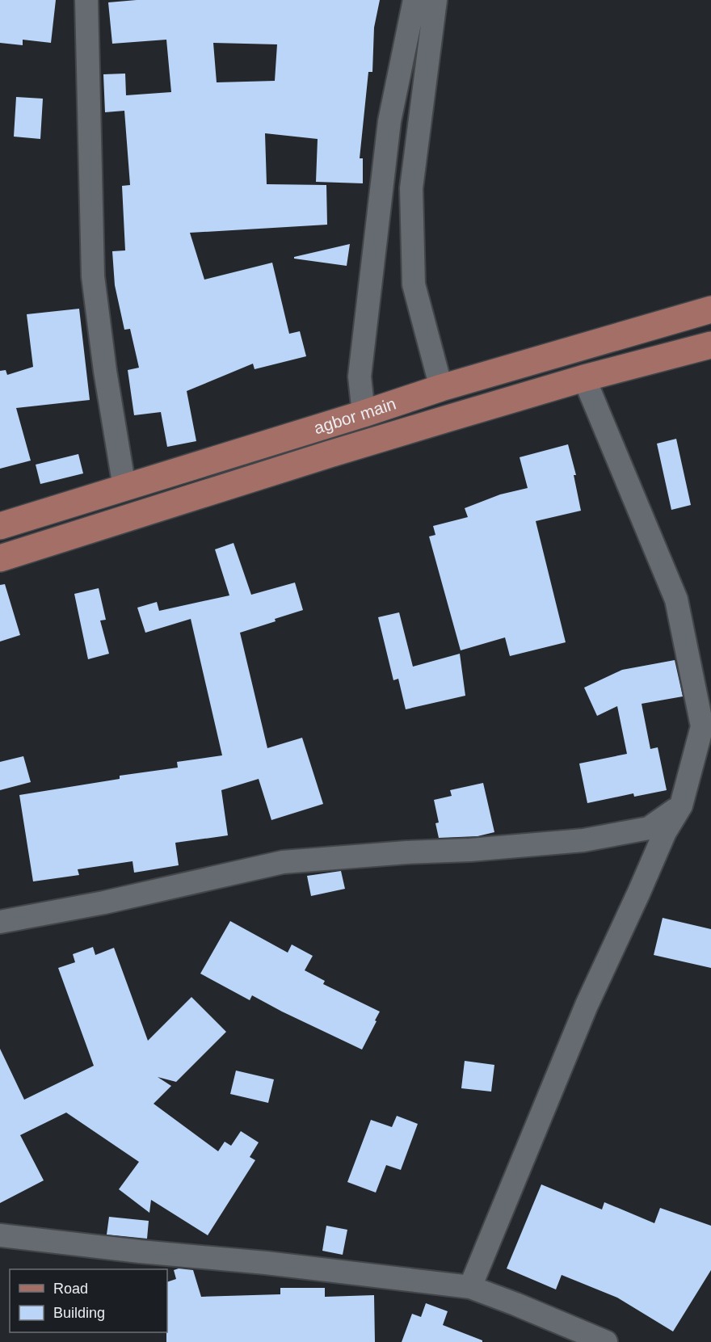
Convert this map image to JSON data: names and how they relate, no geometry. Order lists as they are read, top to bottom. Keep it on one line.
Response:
{"streets":{"main road":["agbor main"]},"legend":["Road","Building"]}
